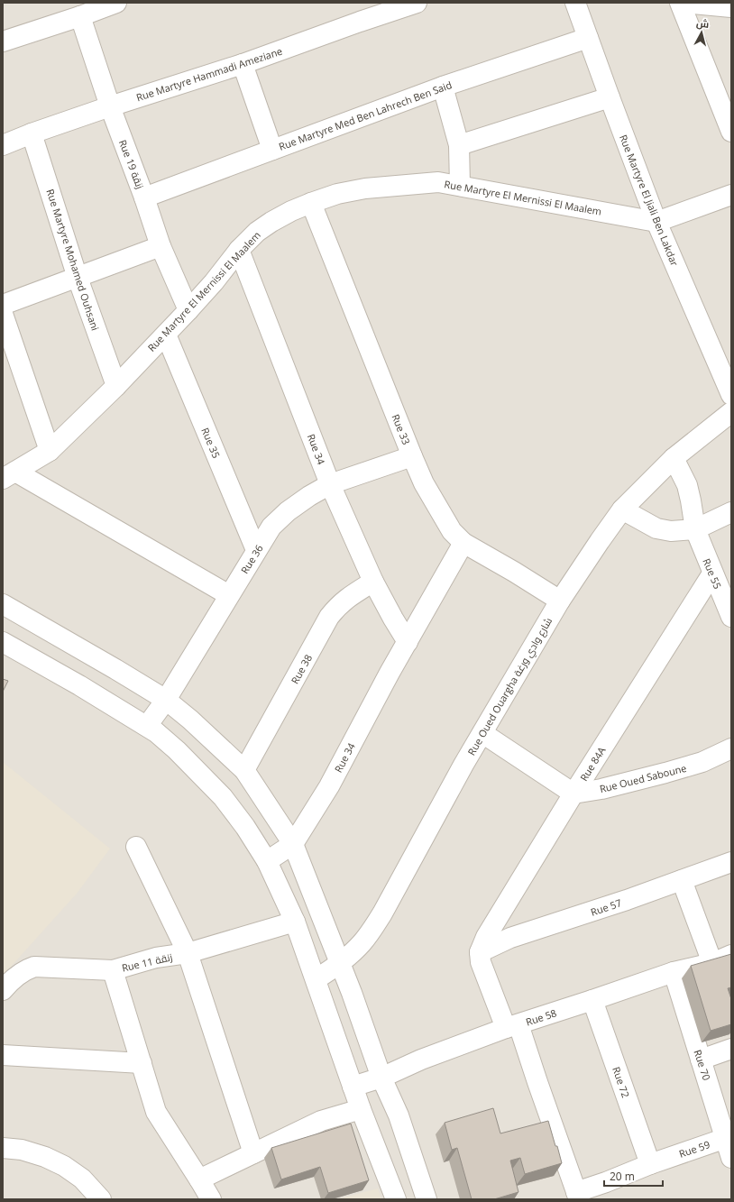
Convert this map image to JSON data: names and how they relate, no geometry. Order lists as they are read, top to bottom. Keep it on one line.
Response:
{"streets":{"street":["Rue Martyre Hammadi Ameziane","Rue Martyre Med Ben Lahrech Ben Said","Rue 19 زنقة","Rue Martyre El Mernissi El Maalem","Rue Martyre El Jiali Ben Lakdar","Rue Martyre Mohamed Ouhsani","Rue 33","Rue 35","Rue 34","Rue 36","Rue 55","Rue 38","Rue Oued Ouargha شارع وادي ورغة","Rue 84A","Rue Oued Saboune","Rue 57","Rue 11 زنقة","Rue 58","Rue 70","Rue 72","Rue 59"]},"crossings":[["Rue Martyre Hammadi Ameziane","Rue 19 زنقة"],["Rue Martyre Hammadi Ameziane","Rue Martyre Mohamed Ouhsani"],["Rue Martyre Med Ben Lahrech Ben Said","Rue 19 زنقة"],["Rue Martyre Med Ben Lahrech Ben Said","Rue Martyre El Jiali Ben Lakdar"],["Rue 19 زنقة","Rue Martyre El Mernissi El Maalem"],["Rue Martyre El Mernissi El Maalem","Rue Martyre El Jiali Ben Lakdar"],["Rue Martyre El Mernissi El Maalem","Rue Martyre Mohamed Ouhsani"],["Rue Martyre El Mernissi El Maalem","Rue 33"],["Rue Martyre El Mernissi El Maalem","Rue 35"],["Rue Martyre El Mernissi El Maalem","Rue 34"],["Rue 33","Rue 34"],["Rue 33","Rue 36"],["Rue 33","Rue Oued Ouargha شارع وادي ورغة"],["Rue 35","Rue 36"],["Rue 34","Rue 36"],["Rue 34","Rue 38"],["Rue 55","Rue Oued Ouargha شارع وادي ورغة"],["Rue 55","Rue 84A"],["Rue 84A","Rue Oued Saboune"],["Rue 84A","Rue 57"],["Rue 58","Rue 70"],["Rue 58","Rue 72"],["Rue 70","Rue 59"],["Rue 72","Rue 59"]],"scale_bar":"20 m","north":"top"}
